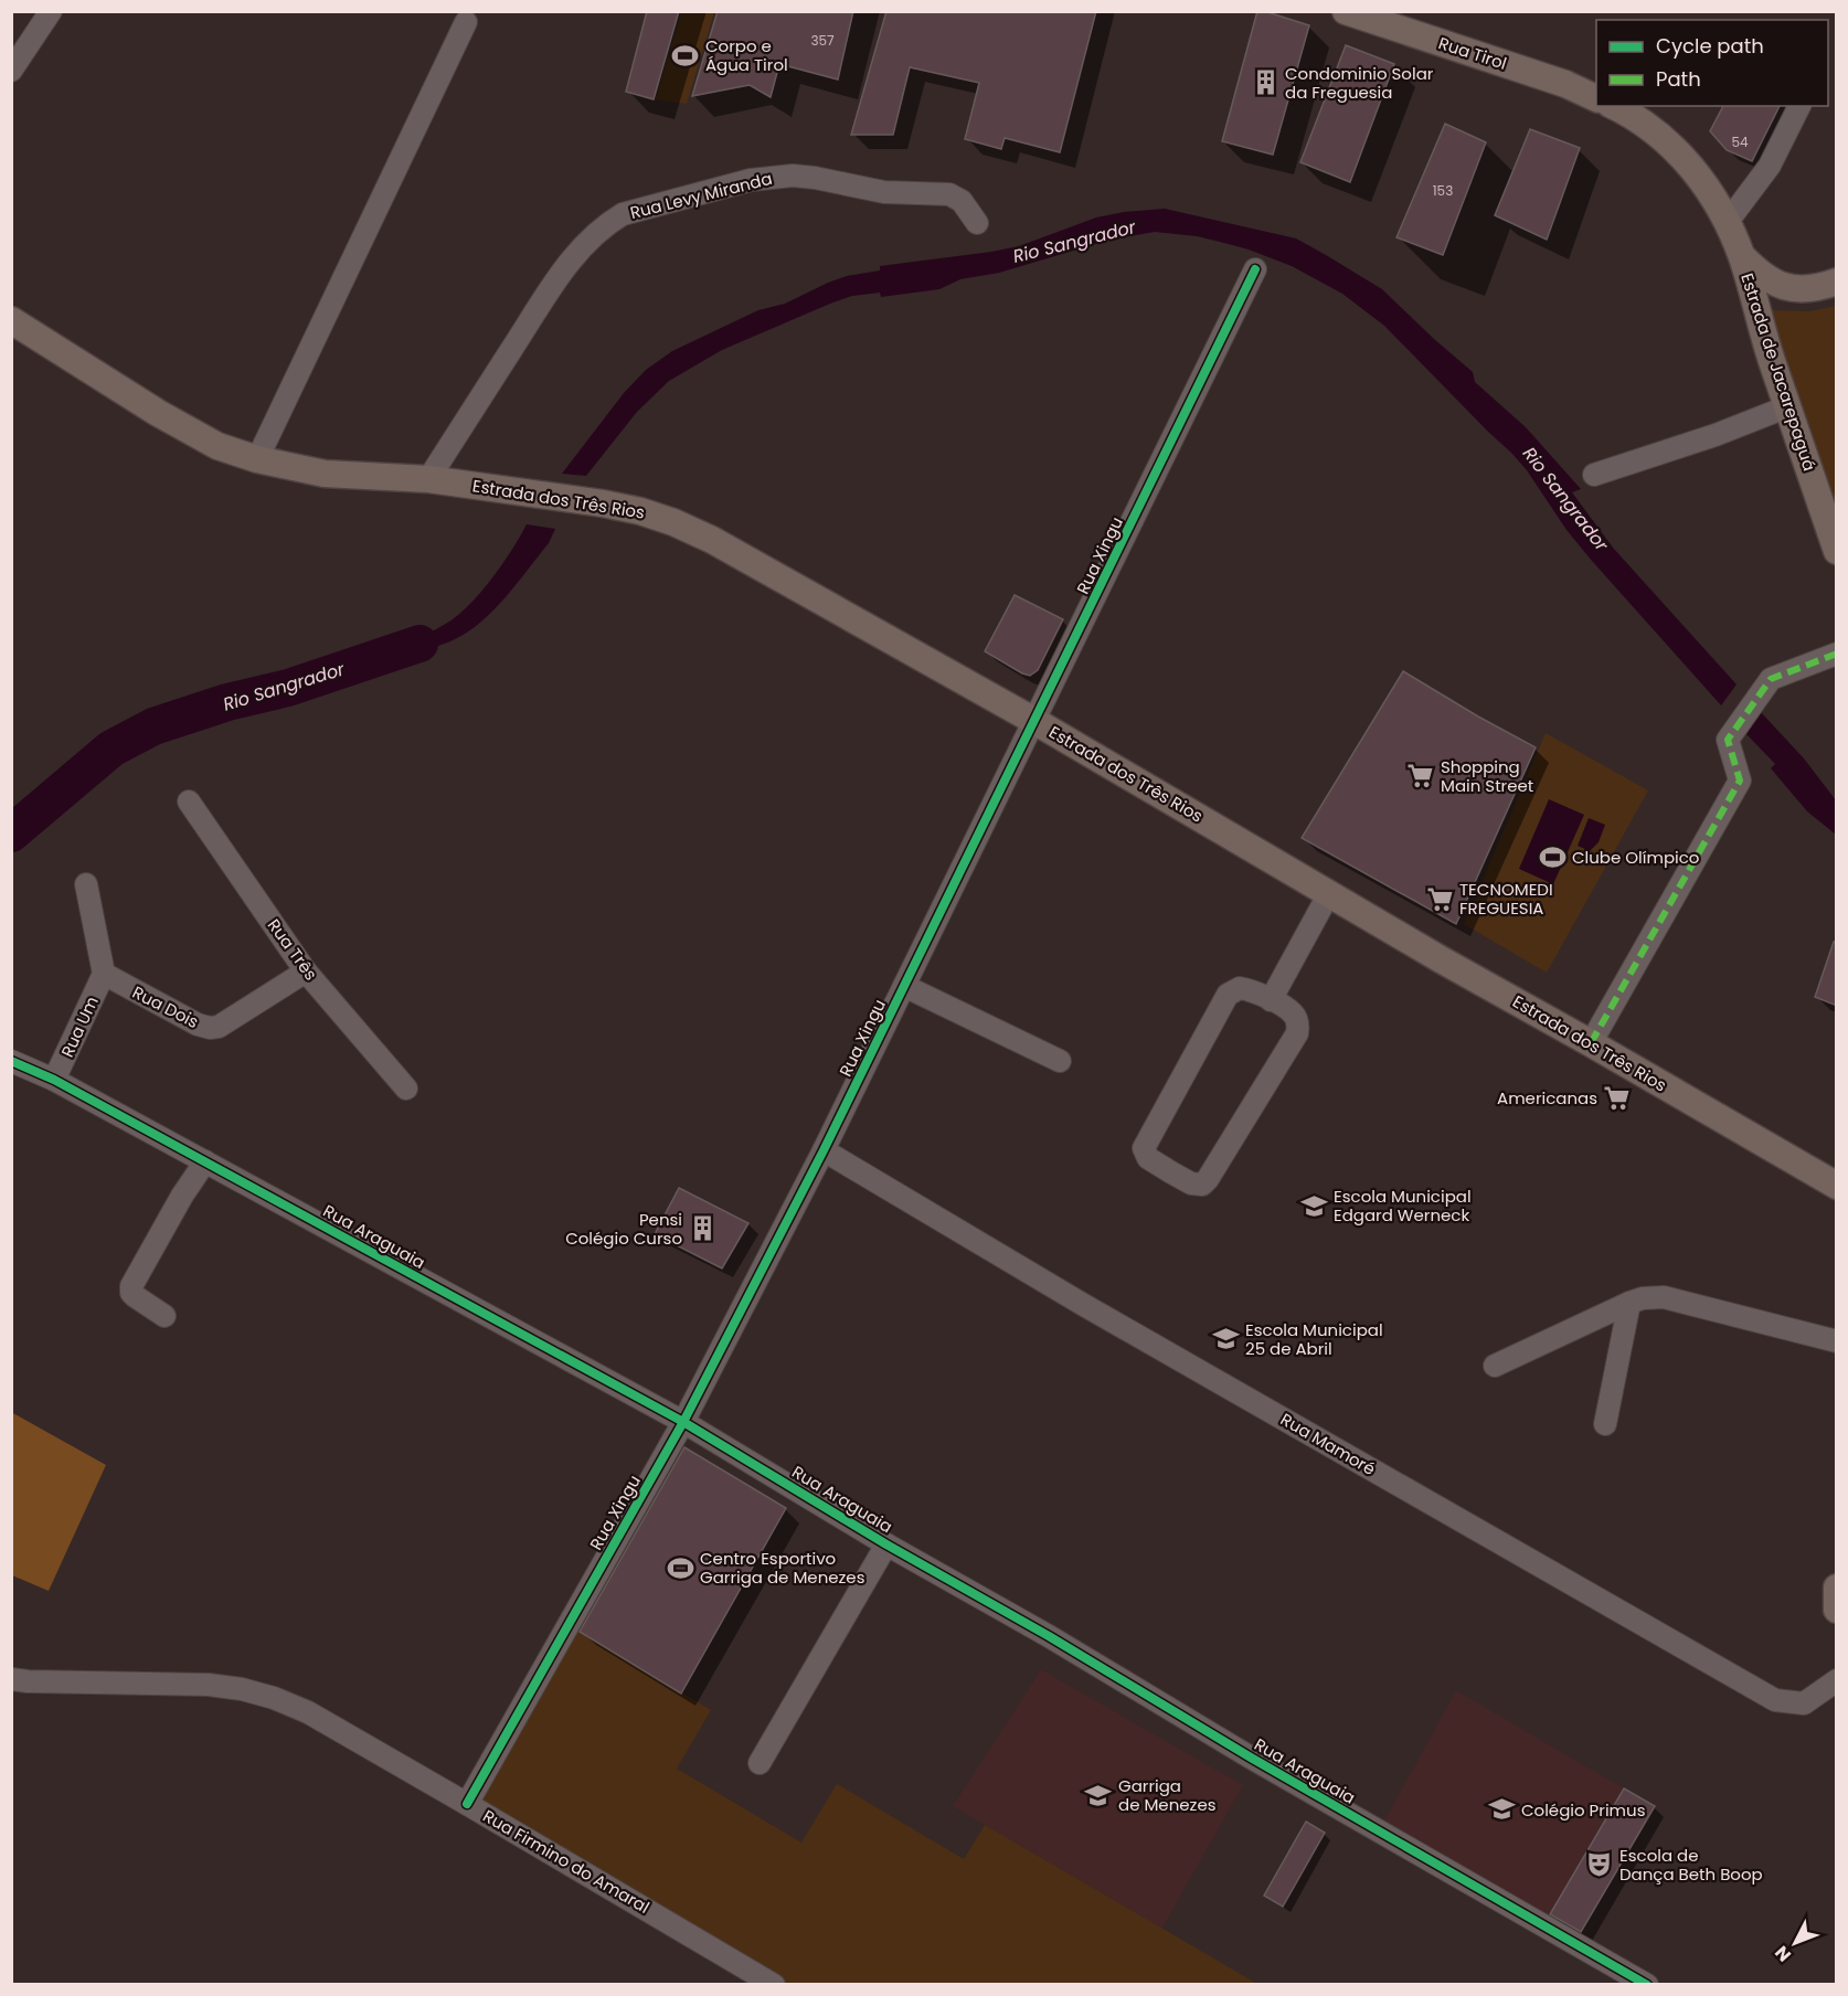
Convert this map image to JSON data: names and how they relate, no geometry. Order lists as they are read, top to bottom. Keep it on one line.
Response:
{"streets":{"main road":["Rua Tirol","Estrada de Jacarepaguá","Estrada dos Três Rios"],"street":["Rua Levy Miranda","Rua Xingu","Rua Três","Rua Dois","Rua Um","Rua Araguaia","Rua Mamoré","Rua Firmino do Amaral"]},"crossings":[["Rua Levy Miranda","Estrada dos Três Rios"],["Estrada dos Três Rios","Rua Xingu"],["Rua Xingu","Rua Araguaia"],["Rua Xingu","Rua Mamoré"],["Rua Xingu","Rua Firmino do Amaral"],["Rua Três","Rua Dois"],["Rua Dois","Rua Um"],["Rua Um","Rua Araguaia"]],"water":["Rio Sangrador"],"places":{"sports":["Corpo e Água Tirol","Clube Olímpico","Centro Esportivo Garriga de Menezes"],"building":["Condominio Solar da Freguesia","Pensi Colégio Curso"],"supermarket":["Shopping Main Street","TECNOMEDI FREGUESIA","Americanas"],"school or university":["Escola Municipal Edgard Werneck","Escola Municipal 25 de Abril","Garriga de Menezes","Colégio Primus"],"theatre":["Escola de Dança Beth Boop"]},"house_numbers":["357","54","153"],"legend":["Cycle path","Path"],"north":"bottom left"}
